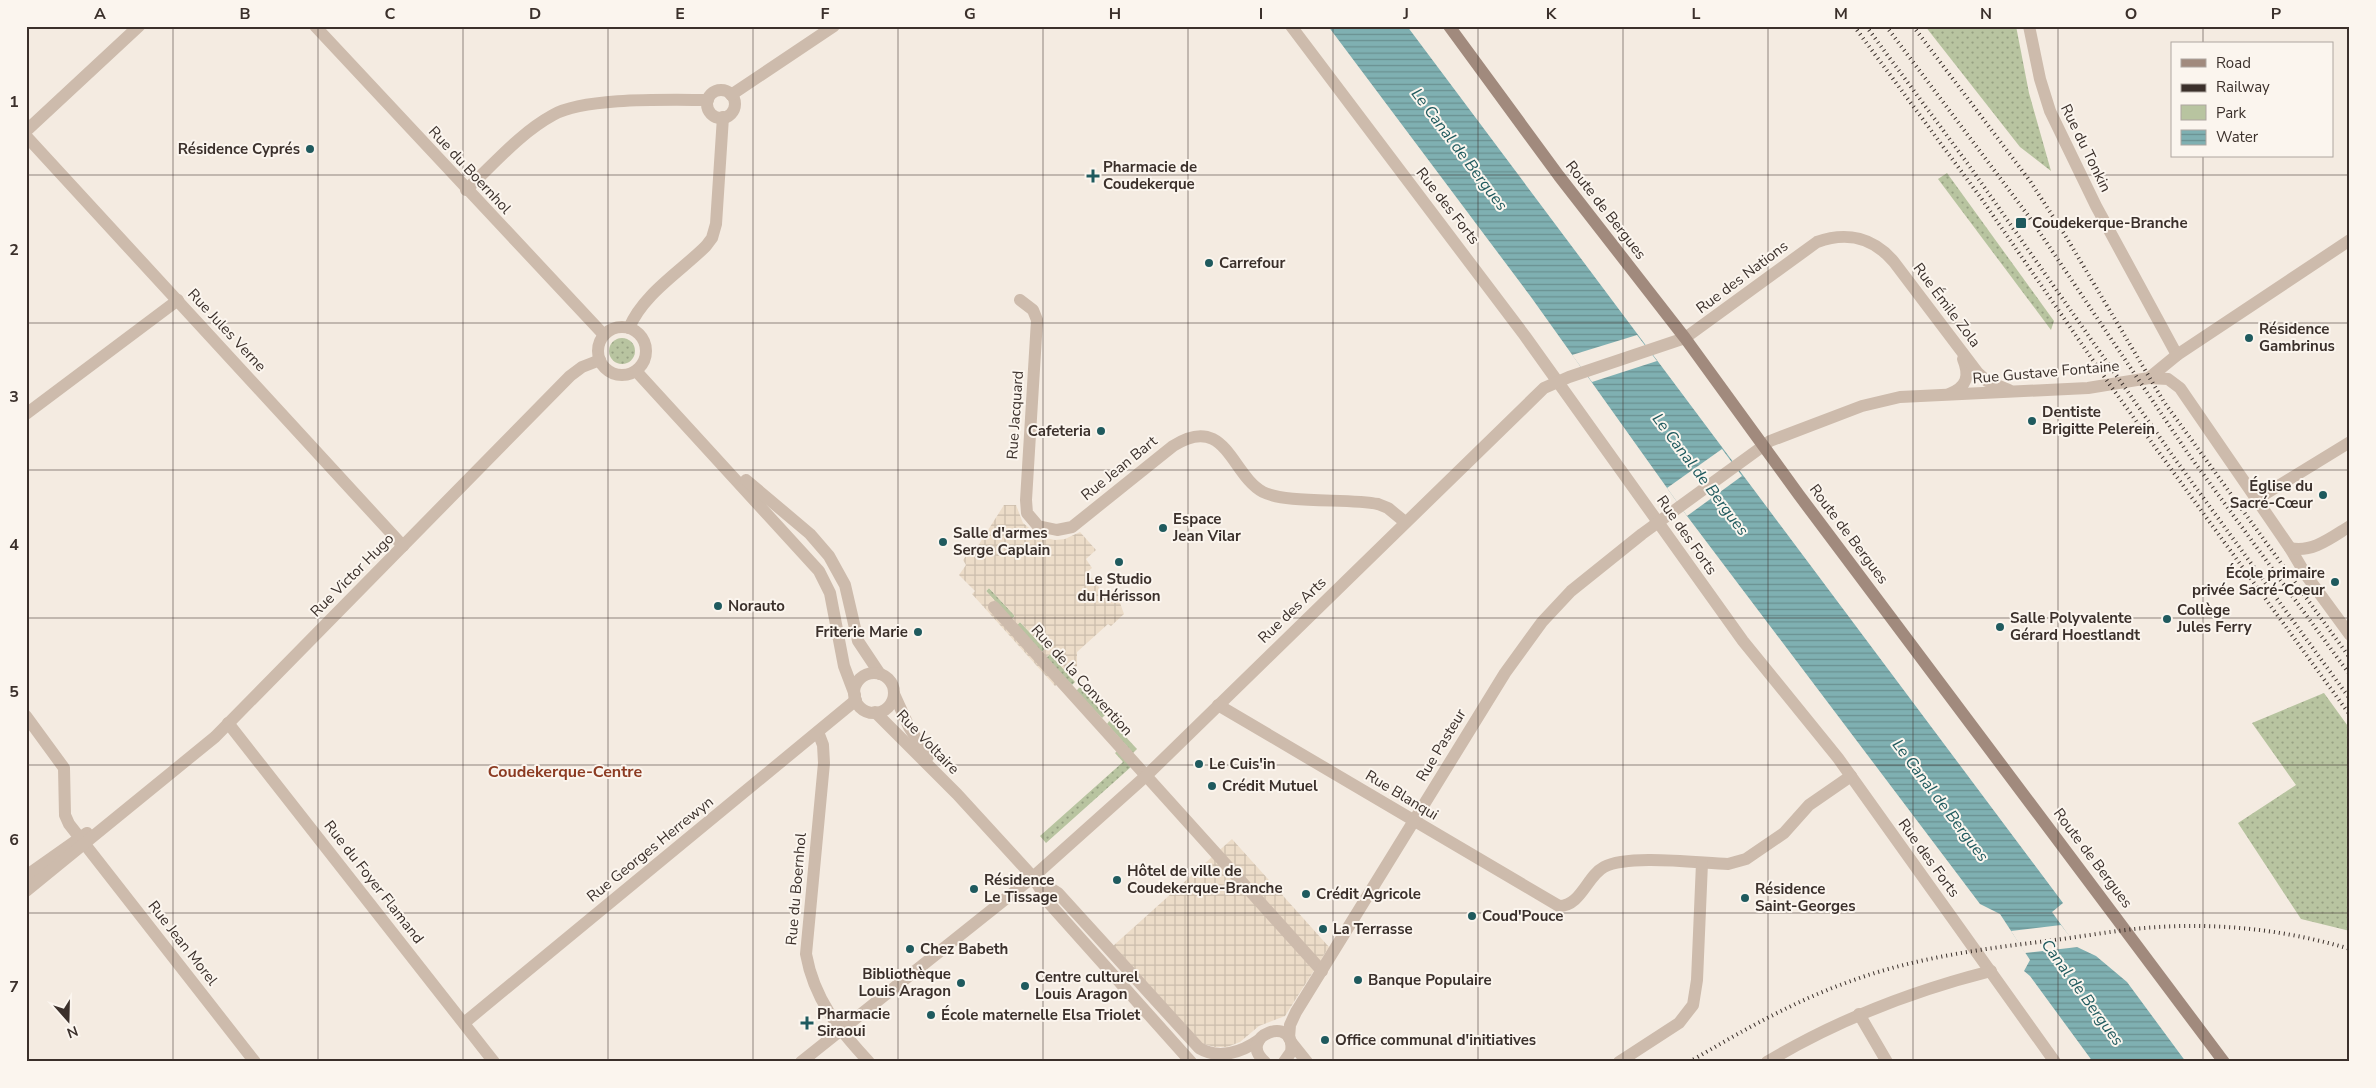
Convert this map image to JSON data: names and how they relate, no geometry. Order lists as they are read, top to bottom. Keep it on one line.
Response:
{"streets":{"main road":["Route de Bergues"],"street":["Rue du Tonkin","Rue du Boernhol","Rue des Forts","Rue des Nations","Rue Émile Zola","Rue Jules Verne","Rue Gustave Fontaine","Rue Jacquard","Rue Jean Bart","Rue Victor Hugo","Rue des Arts","Rue de la Convention","Rue Voltaire","Rue Pasteur","Rue Blanqui","Rue Georges Herrewyn","Rue du Foyer Flamand","Rue Jean Morel"]},"crossings":[["Rue du Tonkin","Rue Gustave Fontaine"],["Rue du Boernhol","Rue Victor Hugo"],["Rue du Boernhol","Rue des Arts"],["Rue du Boernhol","Rue Georges Herrewyn"],["Rue des Forts","Rue des Arts"],["Rue des Forts","Rue Pasteur"],["Route de Bergues","Rue des Nations"],["Route de Bergues","Rue Gustave Fontaine"],["Rue des Nations","Rue Émile Zola"],["Rue des Nations","Rue des Arts"],["Rue Émile Zola","Rue Gustave Fontaine"],["Rue Jules Verne","Rue Victor Hugo"],["Rue Gustave Fontaine","Rue Pasteur"],["Rue Jacquard","Rue Jean Bart"],["Rue Jean Bart","Rue des Arts"],["Rue Victor Hugo","Rue du Foyer Flamand"],["Rue Victor Hugo","Rue Jean Morel"],["Rue des Arts","Rue de la Convention"],["Rue des Arts","Rue Voltaire"],["Rue des Arts","Rue Blanqui"],["Rue de la Convention","Rue Pasteur"],["Rue Voltaire","Rue Georges Herrewyn"],["Rue Pasteur","Rue Blanqui"],["Rue Georges Herrewyn","Rue du Foyer Flamand"]],"districts":["Coudekerque-Centre"],"water":["Le Canal de Bergues","Canal de Bergues"],"places":{"other":["Résidence Cyprés","Carrefour","Résidence Gambrinus","Dentiste Brigitte Pelerein","Cafeteria","Église du Sacré-Cœur","Espace Jean Vilar","Salle d'armes Serge Caplain","Le Studio du Hérisson","École primaire privée Sacré-Coeur","Norauto","Collège Jules Ferry","Salle Polyvalente Gérard Hoestlandt","Friterie Marie","Le Cuis'in","Crédit Mutuel","Hôtel de ville de Coudekerque-Branche","Résidence Le Tissage","Crédit Agricole","Résidence Saint-Georges","Coud'Pouce","La Terrasse","Chez Babeth","Banque Populaire","Bibliothèque Louis Aragon","Centre culturel Louis Aragon","École maternelle Elsa Triolet","Office communal d'initiatives"],"health":["Pharmacie de Coudekerque","Pharmacie Siraoui"],"transit":["Coudekerque-Branche"]},"legend":["Road","Railway","Park","Water"],"north":"bottom","grid":{"columns":["A","B","C","D","E","F","G","H","I","J","K","L","M","N","O","P"],"rows":["1","2","3","4","5","6","7"]}}
